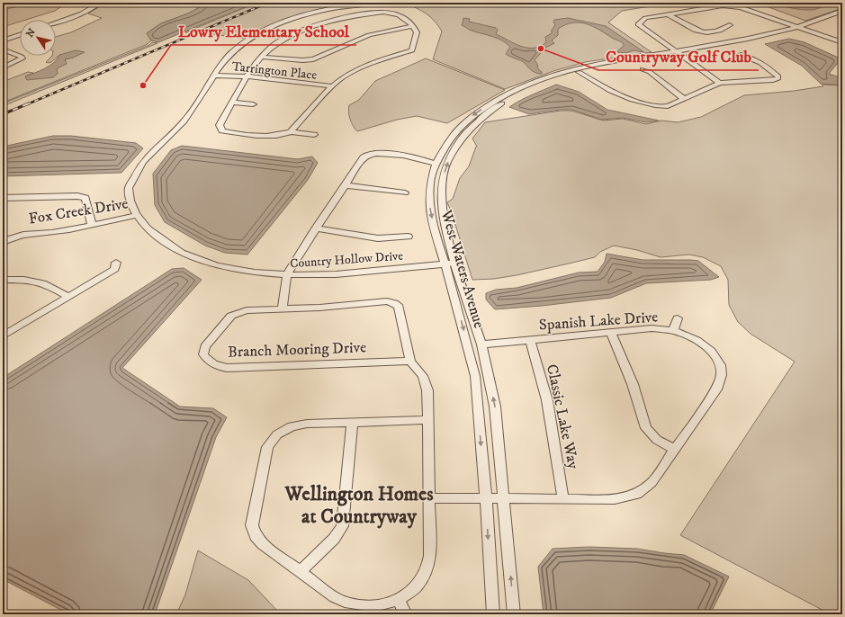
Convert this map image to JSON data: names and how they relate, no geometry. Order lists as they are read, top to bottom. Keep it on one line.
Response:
{"streets":{"street":["Tarrington Place","Fox Creek Drive","Country Hollow Drive","West Waters Avenue","Spanish Lake Drive","Branch Mooring Drive","Classic Lake Way"]},"crossings":[["Tarrington Place","Country Hollow Drive"],["Fox Creek Drive","Country Hollow Drive"],["Country Hollow Drive","West Waters Avenue"],["West Waters Avenue","Spanish Lake Drive"],["Spanish Lake Drive","Branch Mooring Drive"],["Spanish Lake Drive","Classic Lake Way"]],"districts":["Wellington Homes at Countryway"],"places":["Countryway Golf Club","Lowry Elementary School"],"north":"top left"}
